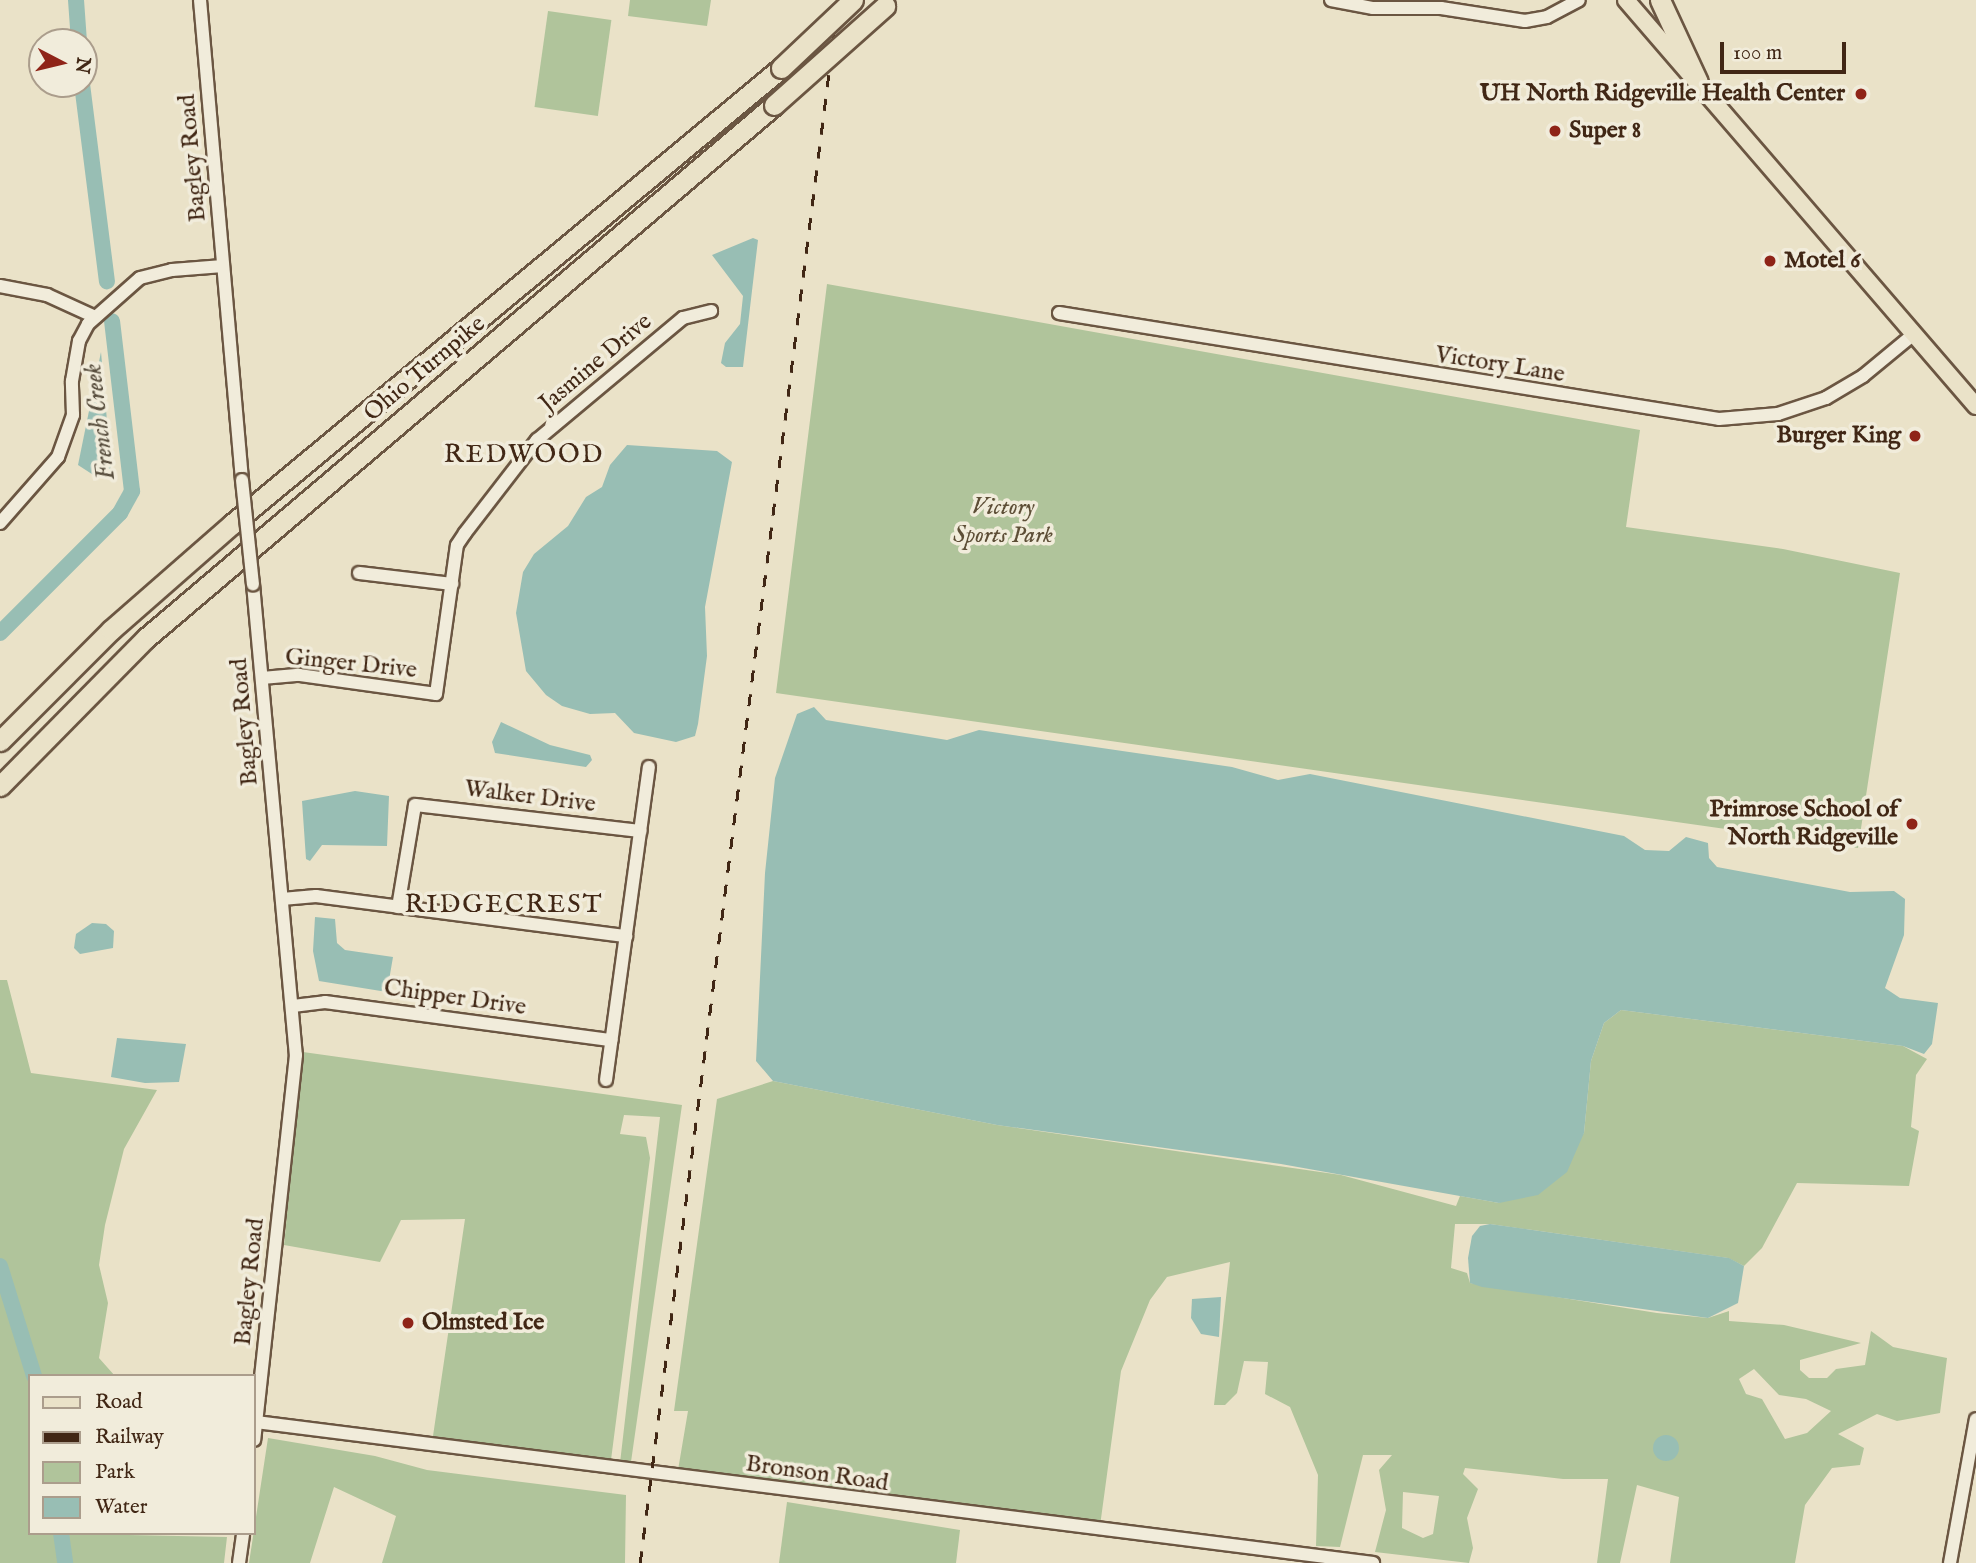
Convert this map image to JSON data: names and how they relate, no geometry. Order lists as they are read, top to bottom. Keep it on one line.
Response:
{"streets":{"highway":["Ohio Turnpike"],"street":["Bagley Road","Jasmine Drive","Victory Lane","Ginger Drive","Walker Drive","Chipper Drive","Bronson Road"]},"crossings":[["Bagley Road","Ginger Drive"],["Bagley Road","Chipper Drive"],["Bagley Road","Bronson Road"],["Jasmine Drive","Ginger Drive"]],"districts":["REDWOOD","RIDGECREST"],"water":["French Creek"],"parks":["Victory Sports Park"],"places":["UH North Ridgeville Health Center","Super 8","Motel 6","Burger King","Primrose School of North Ridgeville","Olmsted Ice"],"legend":["Road","Railway","Park","Water"],"scale_bar":"100 m","north":"right"}
